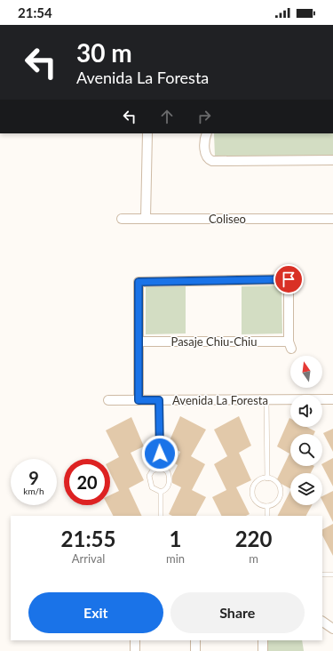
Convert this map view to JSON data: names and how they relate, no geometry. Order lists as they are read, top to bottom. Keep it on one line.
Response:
{"streets":{"street":["Coliseo","Pasaje Chiu-Chiu","Avenida La Foresta"]},"crossings":[["Pasaje Chiu-Chiu","Avenida La Foresta"]],"north":"top","page":{"status":"21:54","turn":["30 m","Avenida La Foresta"],"speed":"9 km/h","limit":"20","eta":["21:55","Arrival","1","min","220","m"],"buttons":["Exit","Share"]}}
